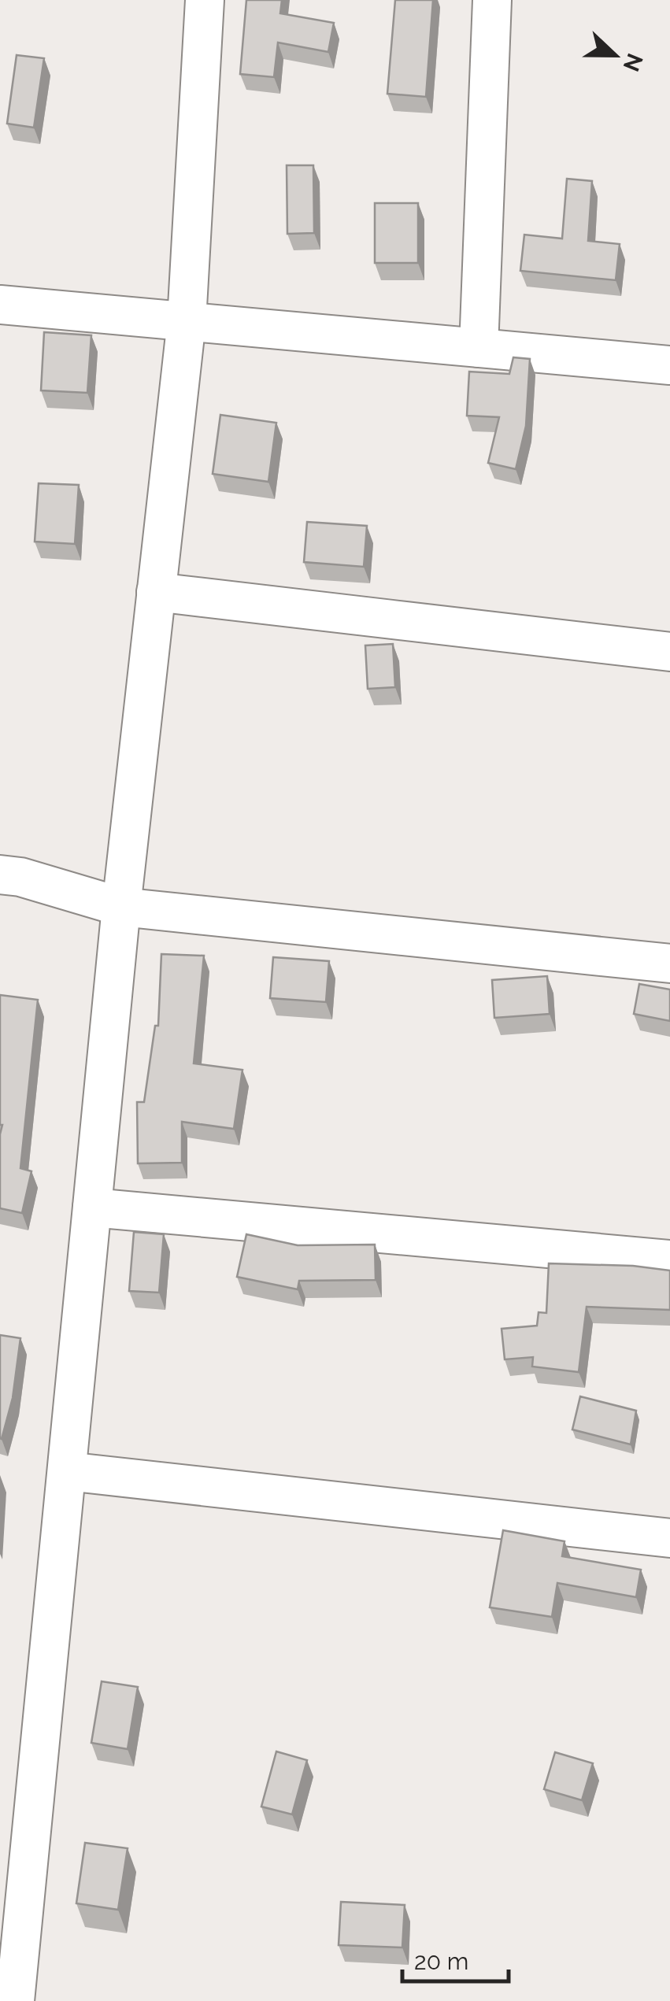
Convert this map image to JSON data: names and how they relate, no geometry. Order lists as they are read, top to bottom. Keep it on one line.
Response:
{"scale_bar":"20 m","north":"right"}
